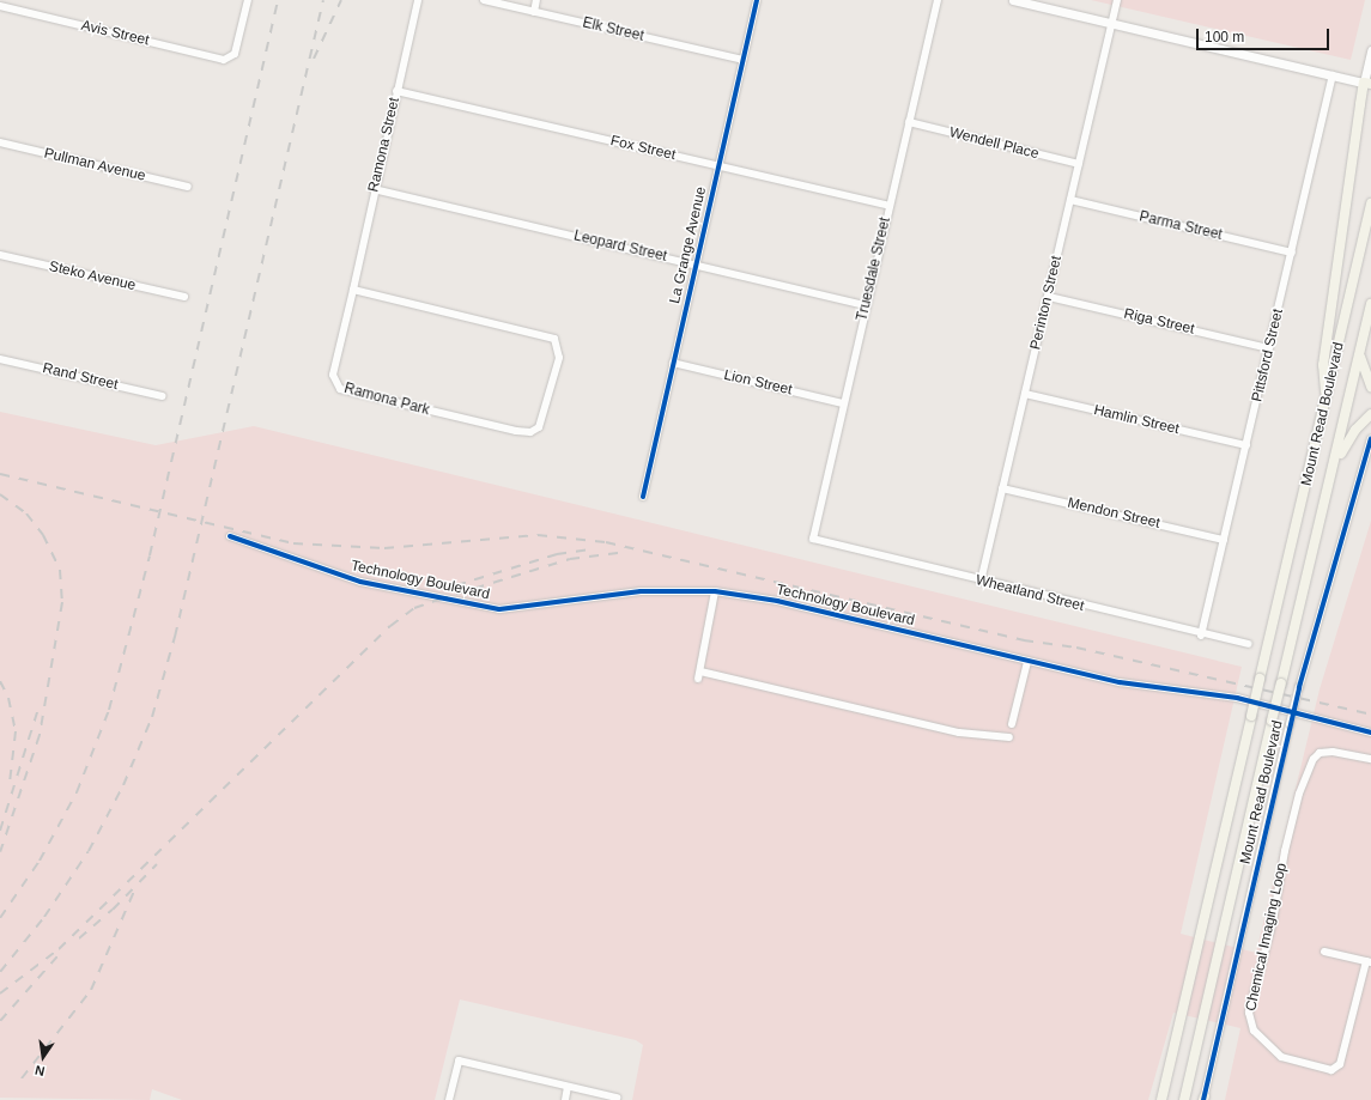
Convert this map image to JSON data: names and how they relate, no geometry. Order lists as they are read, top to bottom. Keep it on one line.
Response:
{"streets":{"main road":["Mount Read Boulevard"],"street":["Elk Street","Avis Street","Wendell Place","Ramona Street","Fox Street","Pullman Avenue","Parma Street","La Grange Avenue","Leopard Street","Truesdale Street","Steko Avenue","Perinton Street","Riga Street","Pittsford Street","Rand Street","Lion Street","Ramona Park","Hamlin Street","Mendon Street","Technology Boulevard","Wheatland Street","Chemical Imaging Loop"]},"crossings":[["Elk Street","La Grange Avenue"],["Wendell Place","Truesdale Street"],["Wendell Place","Perinton Street"],["Ramona Street","Fox Street"],["Ramona Street","Leopard Street"],["Ramona Street","Ramona Park"],["Fox Street","La Grange Avenue"],["Fox Street","Truesdale Street"],["Parma Street","Perinton Street"],["Parma Street","Pittsford Street"],["La Grange Avenue","Leopard Street"],["La Grange Avenue","Lion Street"],["Leopard Street","Truesdale Street"],["Truesdale Street","Lion Street"],["Truesdale Street","Wheatland Street"],["Perinton Street","Riga Street"],["Perinton Street","Hamlin Street"],["Perinton Street","Mendon Street"],["Perinton Street","Wheatland Street"],["Riga Street","Pittsford Street"],["Pittsford Street","Hamlin Street"],["Pittsford Street","Mendon Street"],["Pittsford Street","Wheatland Street"]],"scale_bar":"100 m","north":"bottom"}
